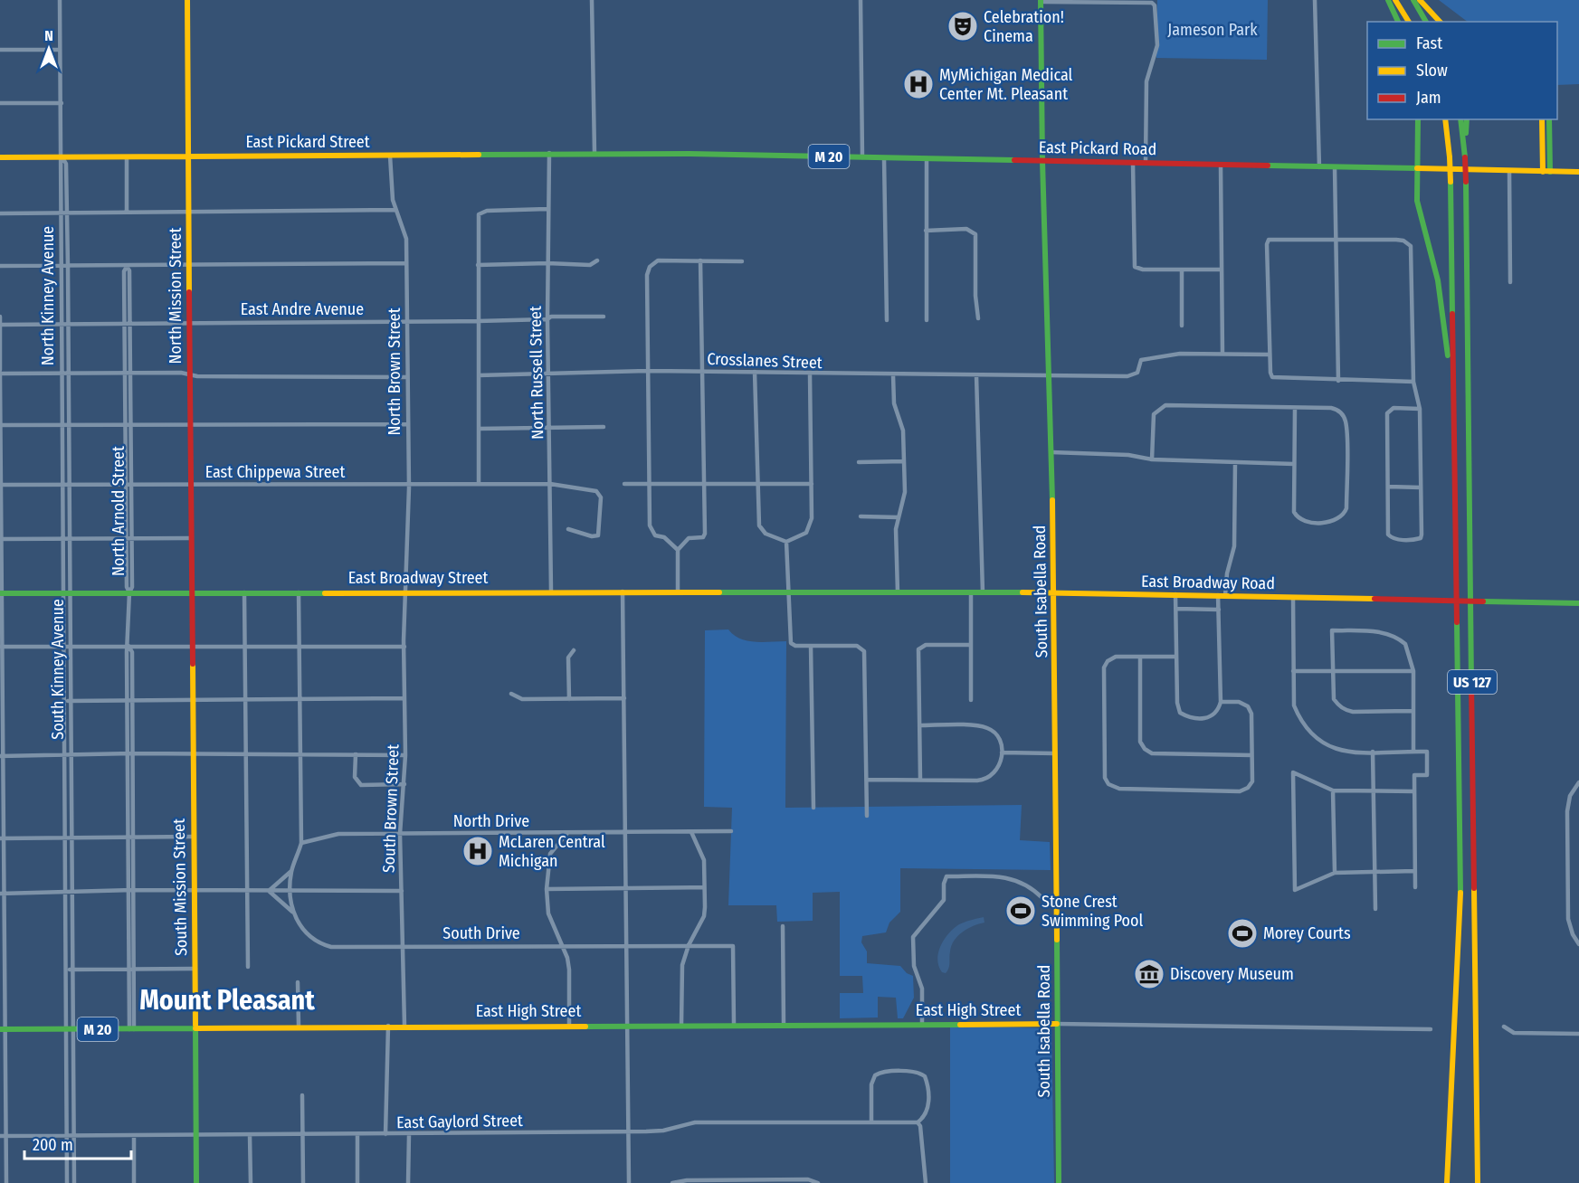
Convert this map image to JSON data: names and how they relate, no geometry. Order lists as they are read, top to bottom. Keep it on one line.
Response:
{"streets":{"main road":["East Pickard Street","East Pickard Road","M 20","North Mission Street","East Broadway Street","East Broadway Road","South Isabella Road","US 127","South Mission Street","East High Street"],"street":["North Kinney Avenue","East Andre Avenue","Crosslanes Street","North Brown Street","North Russell Street","East Chippewa Street","North Arnold Street","South Kinney Avenue","South Brown Street","North Drive","South Drive","East Gaylord Street"]},"crossings":[["East Pickard Street","East Pickard Road"],["East Pickard Street","North Kinney Avenue"],["East Pickard Street","North Mission Street"],["East Pickard Street","North Brown Street"],["East Pickard Street","North Russell Street"],["East Pickard Street","South Kinney Avenue"],["East Pickard Road","South Isabella Road"],["North Kinney Avenue","East Andre Avenue"],["North Kinney Avenue","East Chippewa Street"],["North Kinney Avenue","East Broadway Street"],["North Kinney Avenue","South Kinney Avenue"],["North Mission Street","East Andre Avenue"],["North Mission Street","East Chippewa Street"],["North Mission Street","East Broadway Street"],["North Mission Street","South Mission Street"],["East Andre Avenue","North Brown Street"],["East Andre Avenue","North Russell Street"],["East Andre Avenue","North Arnold Street"],["East Andre Avenue","South Kinney Avenue"],["Crosslanes Street","North Russell Street"],["Crosslanes Street","South Isabella Road"],["North Brown Street","East Chippewa Street"],["North Brown Street","East Broadway Street"],["North Brown Street","South Brown Street"],["North Russell Street","East Chippewa Street"],["North Russell Street","East Broadway Street"],["East Chippewa Street","North Arnold Street"],["East Chippewa Street","South Kinney Avenue"],["North Arnold Street","East Broadway Street"],["North Arnold Street","East High Street"],["East Broadway Street","East Broadway Road"],["East Broadway Street","South Kinney Avenue"],["East Broadway Street","South Brown Street"],["East Broadway Street","South Mission Street"],["East Broadway Road","South Isabella Road"],["South Isabella Road","East High Street"],["South Kinney Avenue","East High Street"],["South Kinney Avenue","East Gaylord Street"],["South Brown Street","North Drive"],["South Brown Street","South Drive"],["South Brown Street","East High Street"],["South Mission Street","East High Street"],["South Mission Street","East Gaylord Street"],["South Drive","East High Street"]],"districts":["Mount Pleasant"],"parks":["Jameson Park"],"places":{"theatre":["Celebration! Cinema"],"hospital":["MyMichigan Medical Center Mt. Pleasant","McLaren Central Michigan"],"sports":["Stone Crest Swimming Pool","Morey Courts"],"museum":["Discovery Museum"]},"legend":["Fast","Slow","Jam"],"scale_bar":"200 m","north":"top"}
